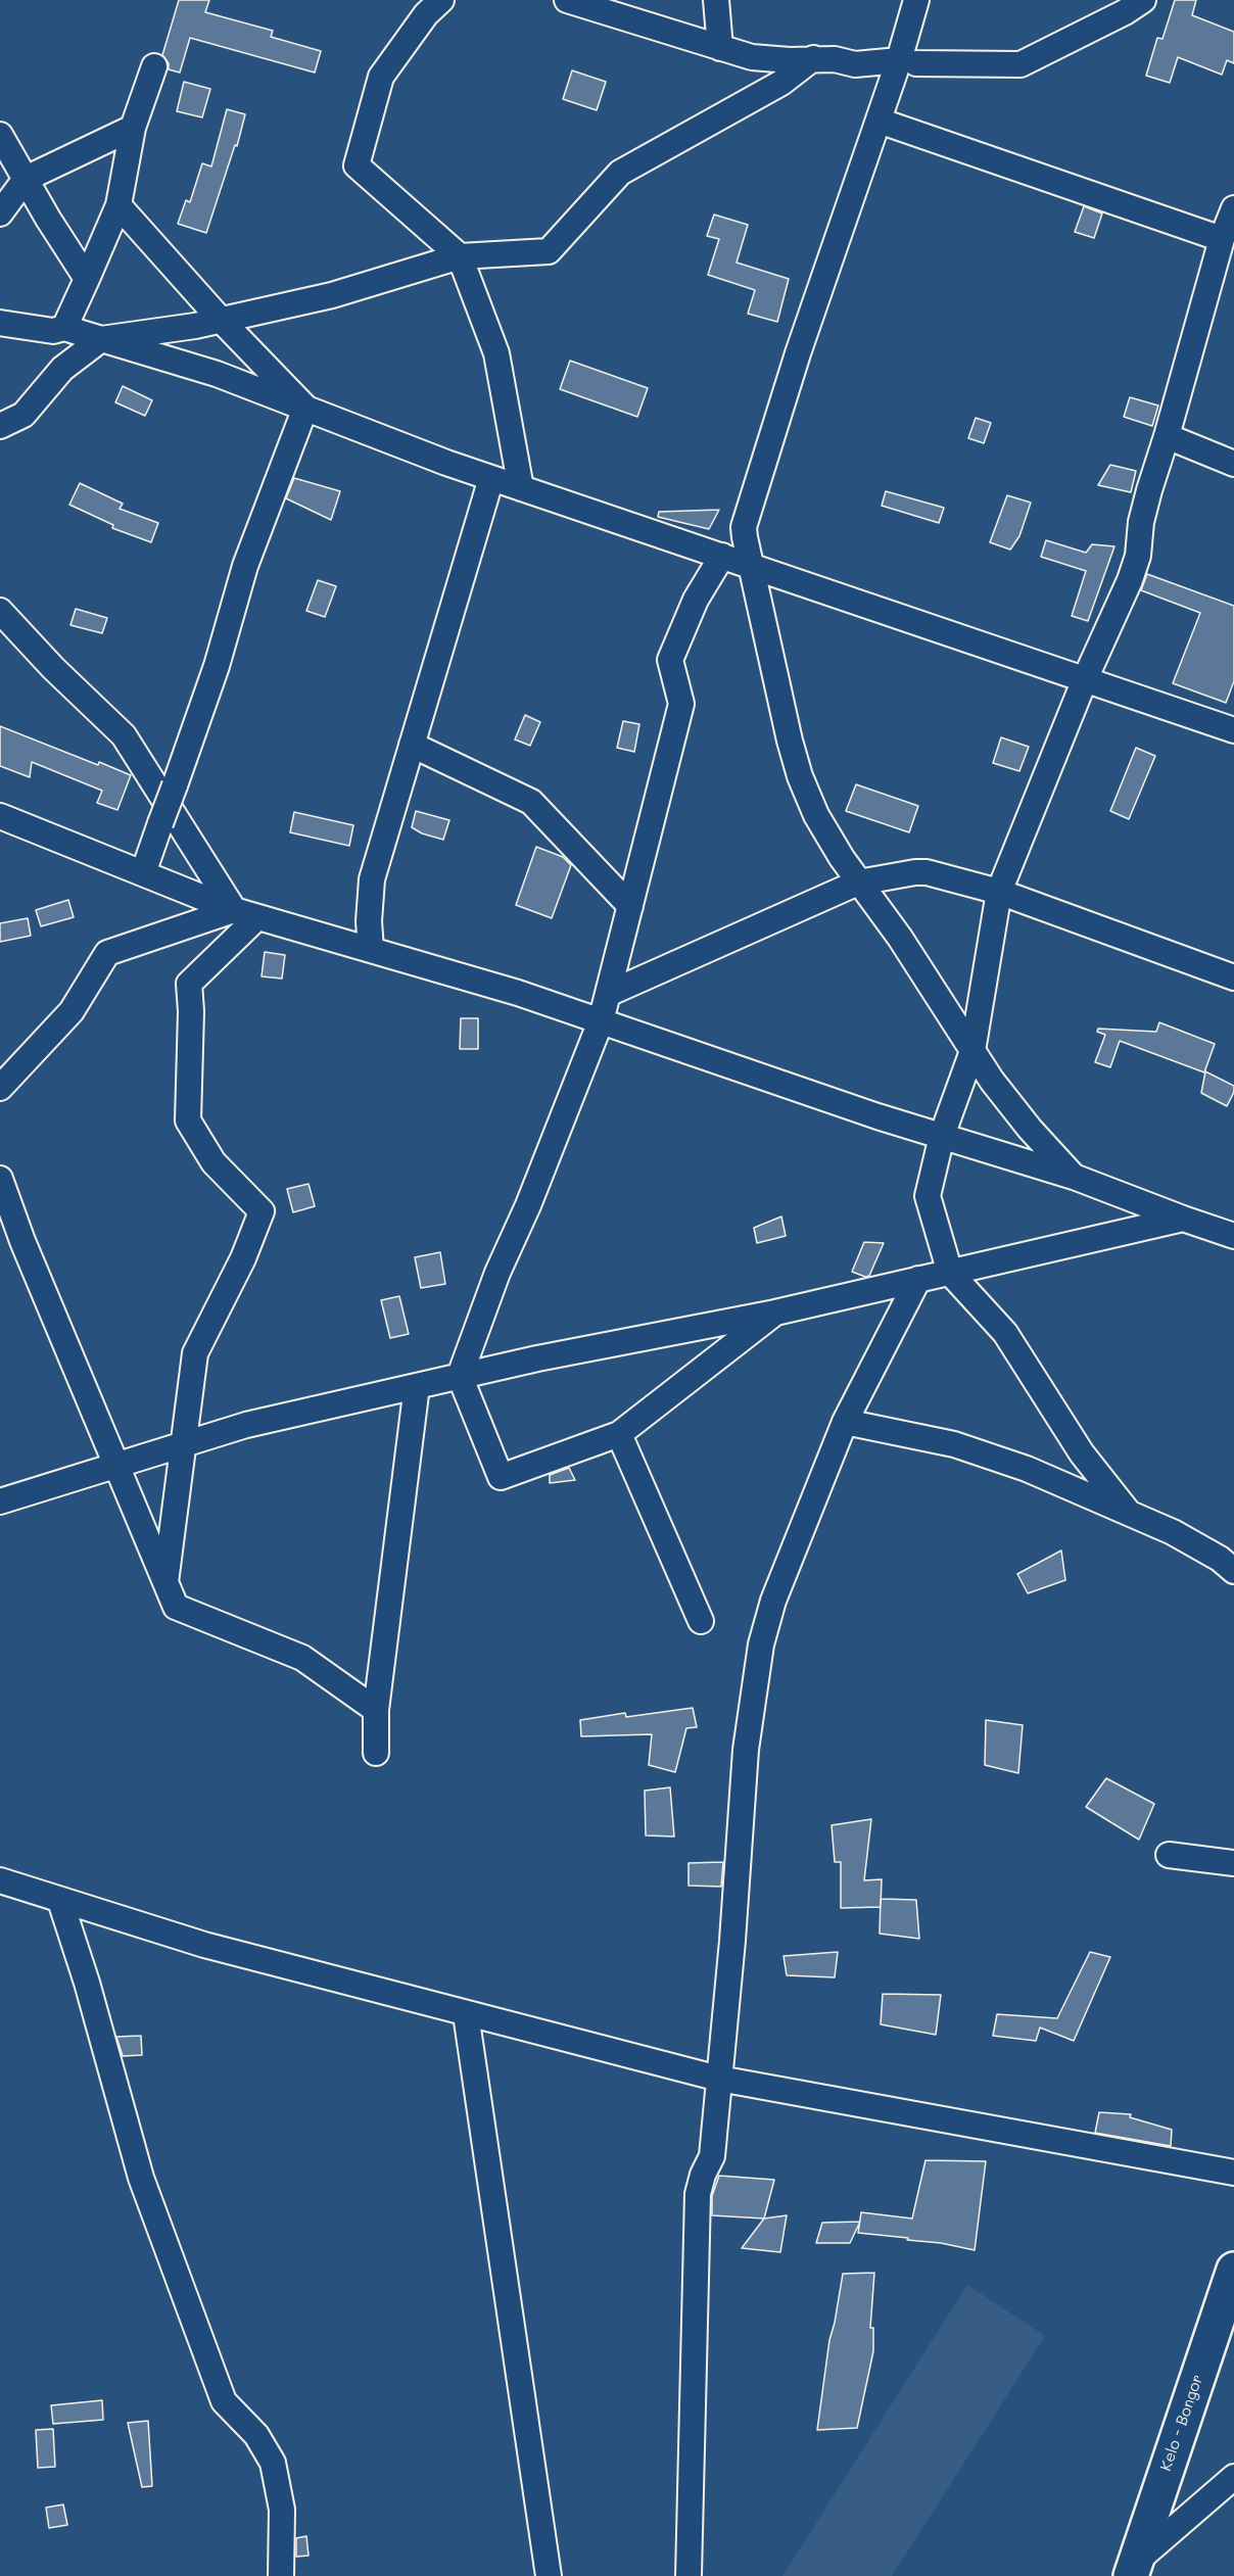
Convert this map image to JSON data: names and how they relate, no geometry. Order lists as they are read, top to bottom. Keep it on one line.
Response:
{"streets":{"highway":["Kelo - Bongor"]}}
